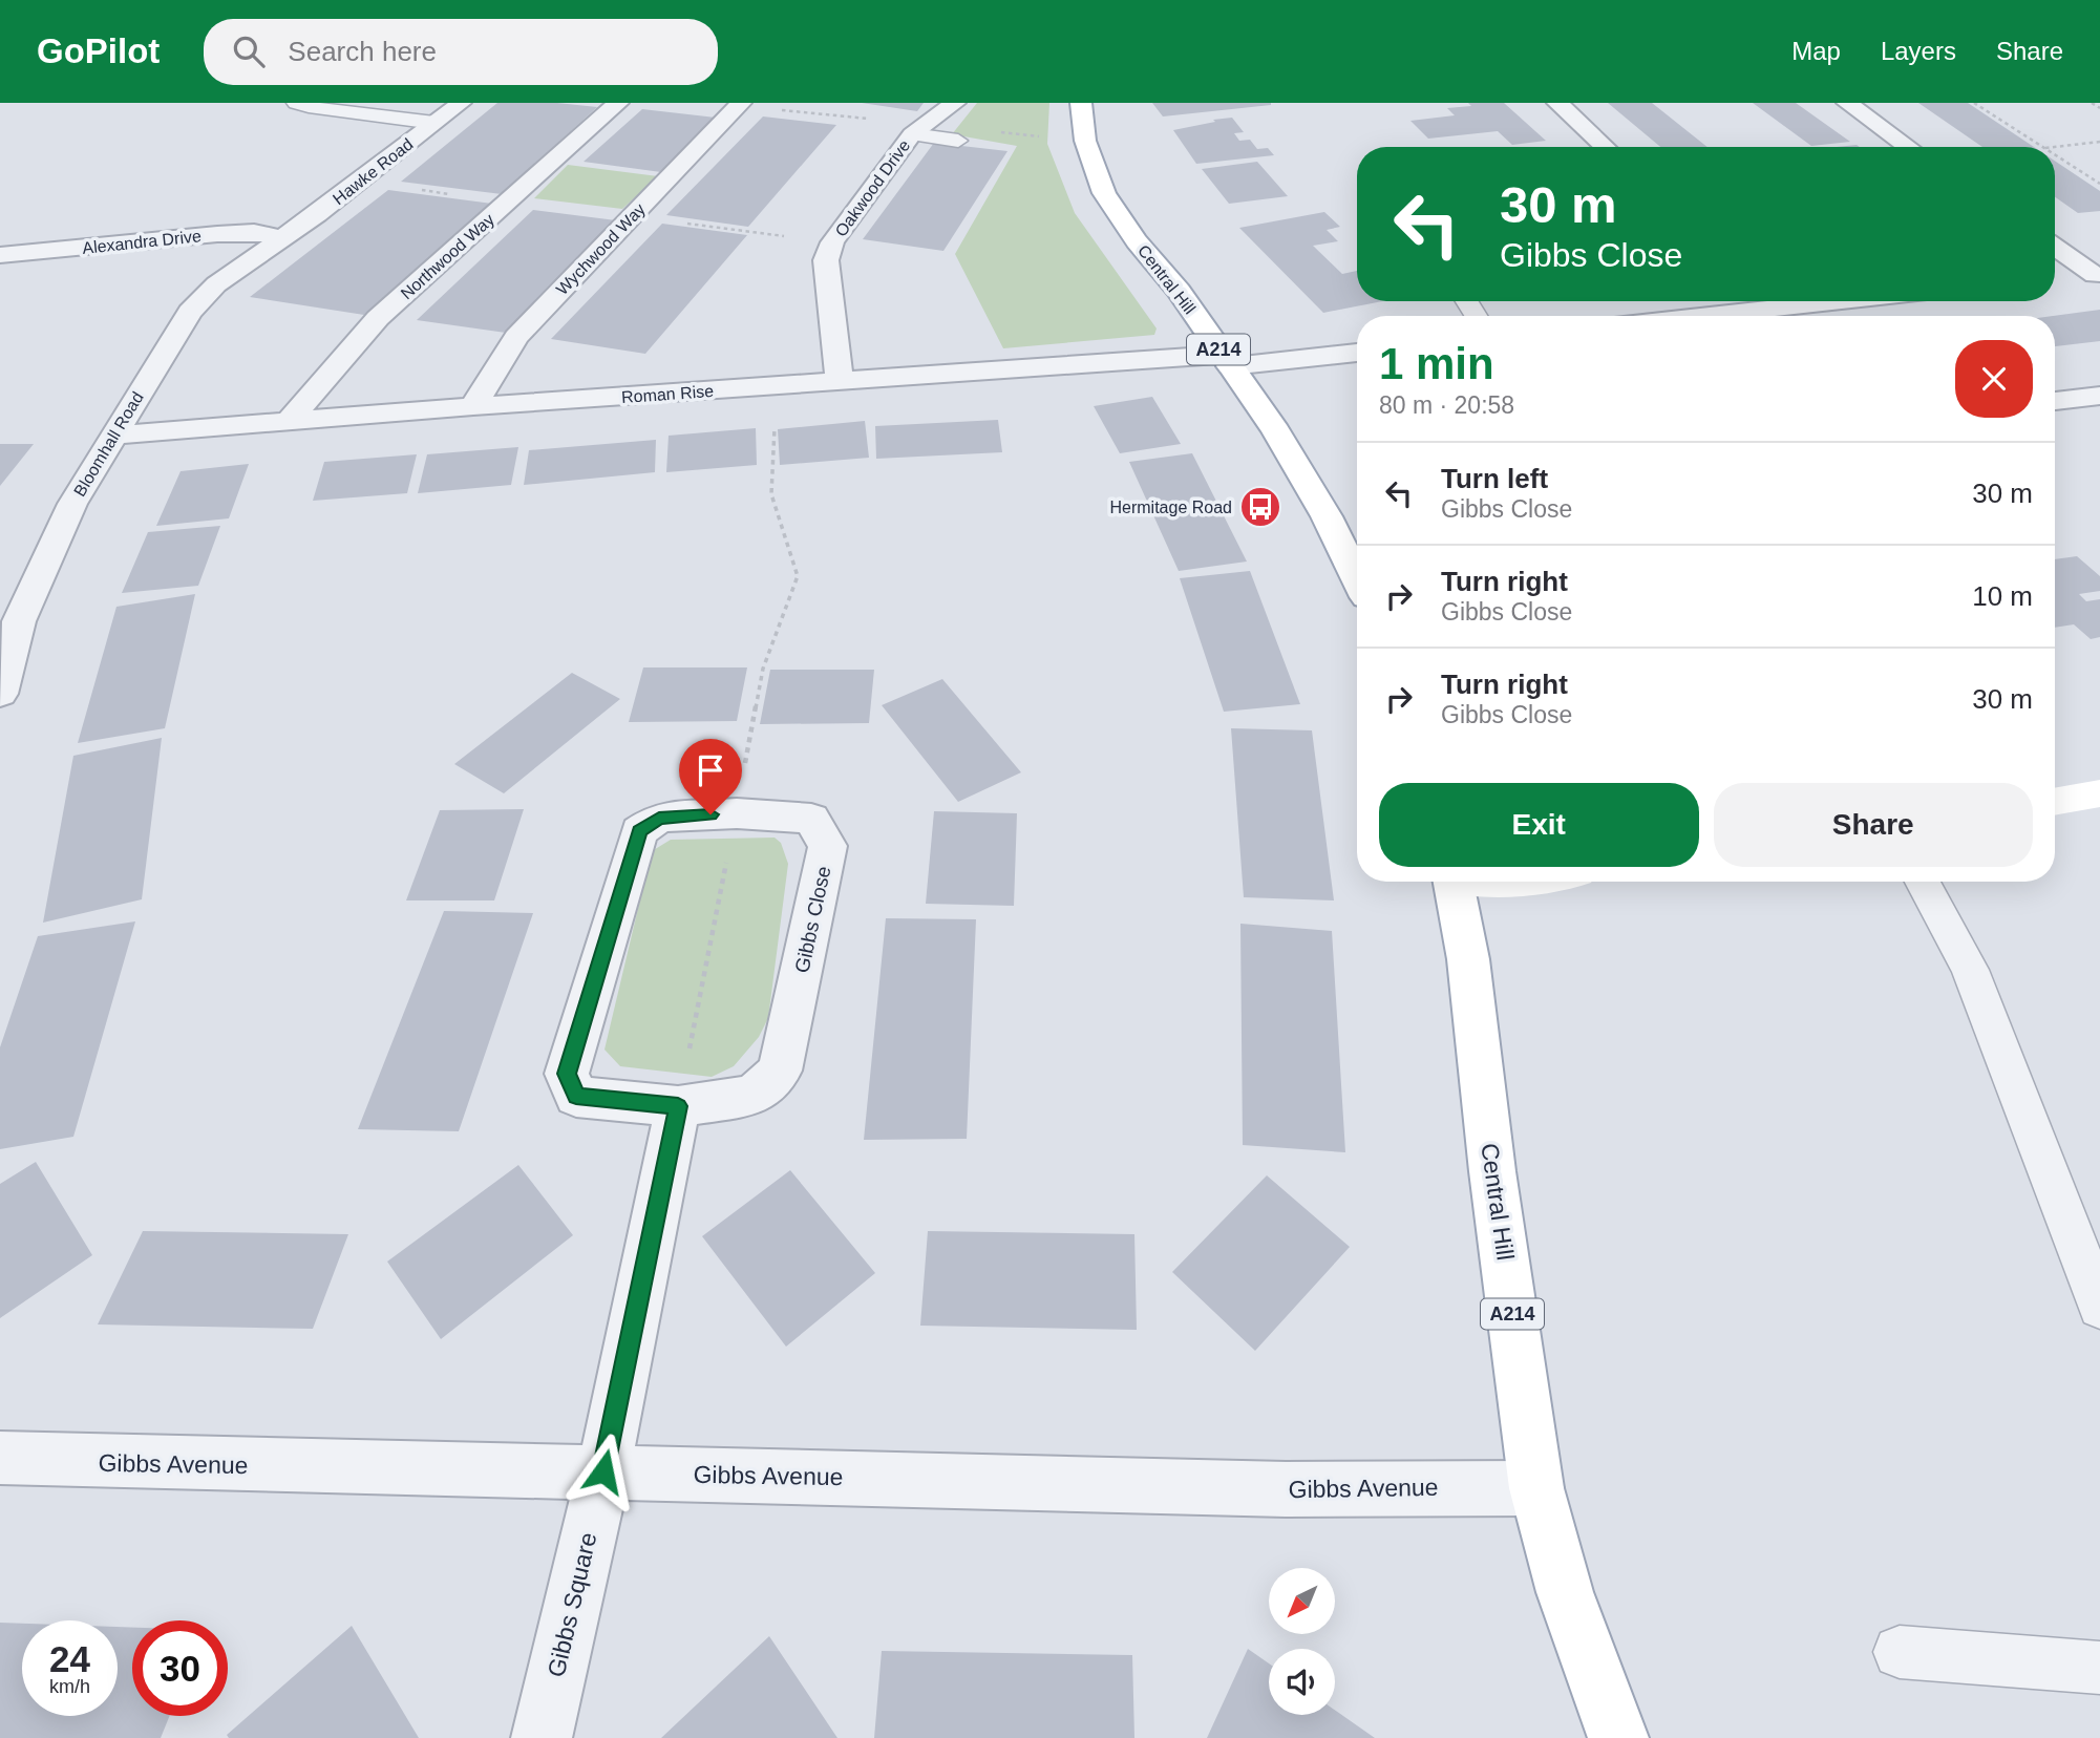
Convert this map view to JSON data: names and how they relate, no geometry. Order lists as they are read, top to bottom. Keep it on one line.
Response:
{"streets":{"main road":["Central Hill","A214"],"street":["Hawke Road","Oakwood Drive","Alexandra Drive","Wychwood Way","Northwood Way","Roman Rise","Bloomhall Road","Gibbs Close","Gibbs Avenue","Gibbs Square"]},"crossings":[["Hawke Road","Alexandra Drive"],["Hawke Road","Bloomhall Road"],["Oakwood Drive","Roman Rise"],["Alexandra Drive","Bloomhall Road"],["Wychwood Way","Roman Rise"],["Northwood Way","Roman Rise"],["Central Hill","Roman Rise"],["Central Hill","Gibbs Avenue"],["Roman Rise","Bloomhall Road"],["Gibbs Avenue","Gibbs Square"]],"places":{"bus stop":["Hermitage Road"]},"north":"bottom left","page":{"header":"GoPilot","search":"Search here","nav":["Map","Layers","Share"],"turn":["30 m","Gibbs Close"],"heading":["1 min","80 m · 20:58"],"list":[{"name":"Turn left","note":"Gibbs Close","value":"30 m"},{"name":"Turn right","note":"Gibbs Close","value":"10 m"},{"name":"Turn right","note":"Gibbs Close","value":"30 m"}],"buttons":["Exit","Share"],"speed":"24 km/h","limit":"30"}}
